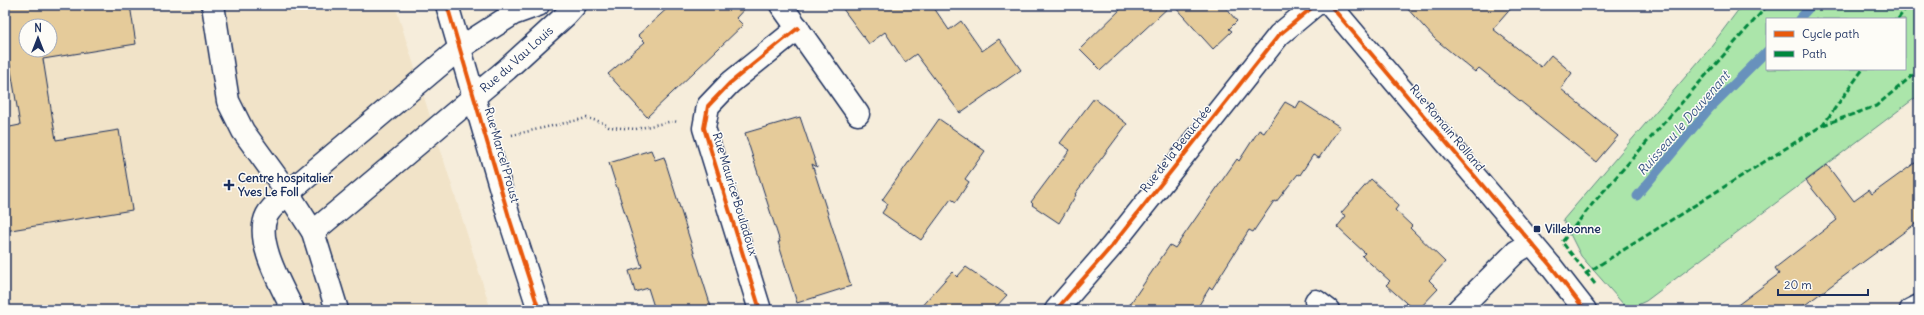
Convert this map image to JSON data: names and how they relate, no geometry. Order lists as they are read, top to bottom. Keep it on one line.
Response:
{"streets":{"street":["Rue du Vau Louis","Rue Romain Rolland","Rue de la Beauchée","Rue Marcel Proust","Rue Maurice Bouladoux"]},"crossings":[["Rue du Vau Louis","Rue Marcel Proust"]],"water":["Ruisseau le Douvenant"],"places":{"health":["Centre hospitalier Yves Le Foll"],"transit":["Villebonne"]},"legend":["Cycle path","Path"],"scale_bar":"20 m","north":"top"}
